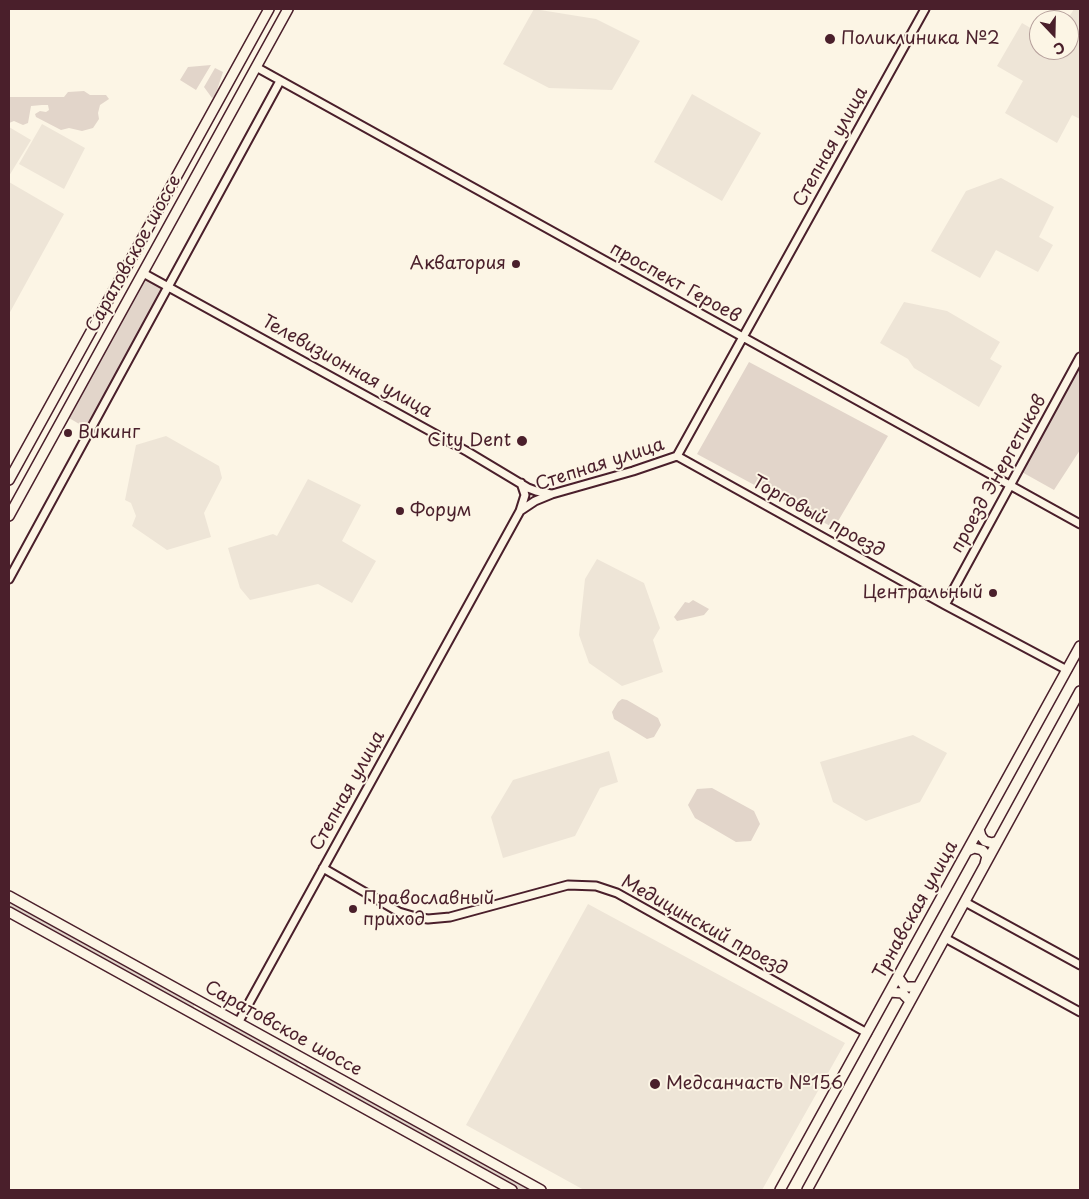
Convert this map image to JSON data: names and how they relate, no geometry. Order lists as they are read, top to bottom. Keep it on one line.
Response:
{"streets":{"main road":["Саратовское шоссе","Телевизионная улица","Трнавская улица"],"street":["Степная улица","проспект Героев","проезд Энергетиков","Торговый проезд","Медицинский проезд"]},"crossings":[["Степная улица","Саратовское шоссе"],["Степная улица","проспект Героев"],["Степная улица","Телевизионная улица"],["Степная улица","Торговый проезд"],["Степная улица","Медицинский проезд"],["Саратовское шоссе","проспект Героев"],["Саратовское шоссе","Телевизионная улица"],["проспект Героев","проезд Энергетиков"],["проезд Энергетиков","Торговый проезд"],["Торговый проезд","Трнавская улица"],["Трнавская улица","Медицинский проезд"]],"places":["Поликлиника №2","Акватория","Викинг","City Dent","Форум","Центральный","Православный приход","Медсанчасть №156"],"north":"bottom"}
